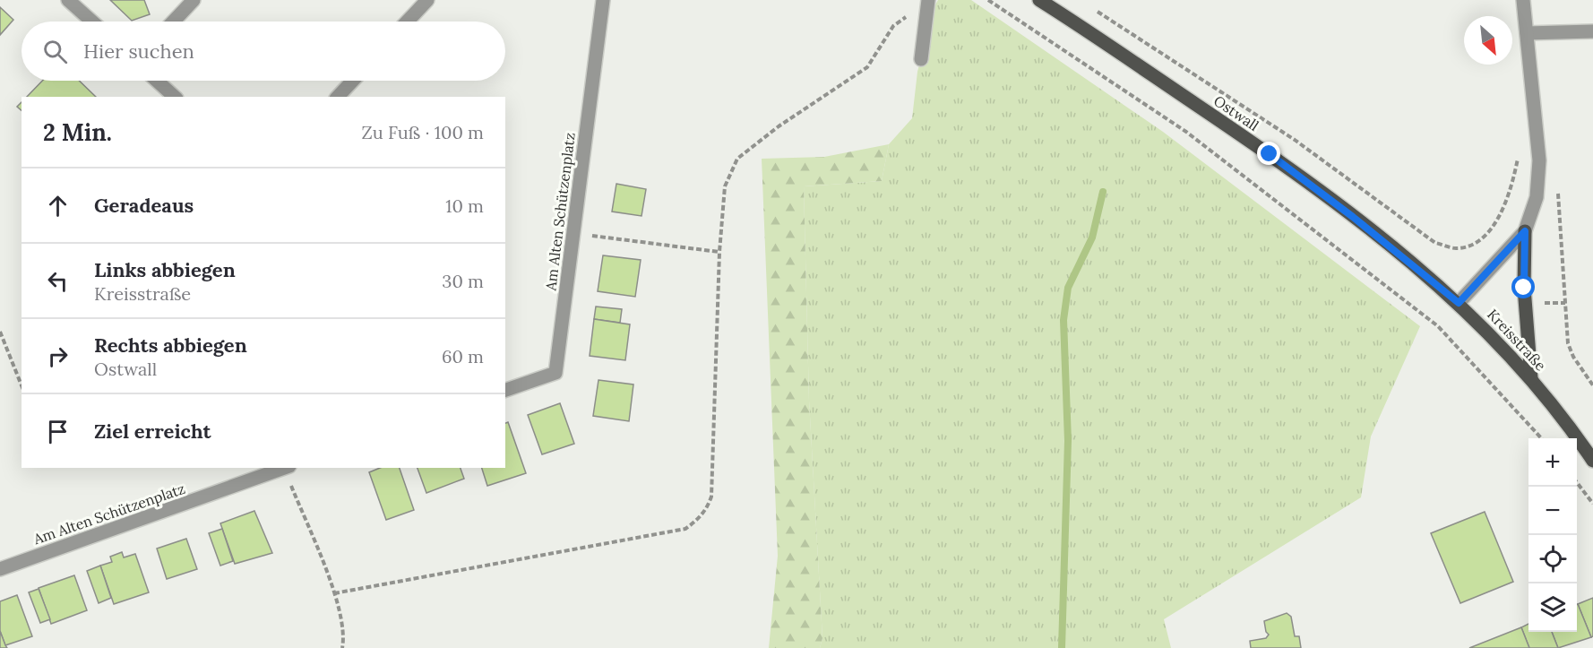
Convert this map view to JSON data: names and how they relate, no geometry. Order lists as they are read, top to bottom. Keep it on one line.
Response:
{"streets":{"main road":["Ostwall","Kreisstraße"],"street":["Am Alten Schützenplatz"]},"crossings":[["Ostwall","Kreisstraße"]],"north":"bottom right","page":{"search":"Hier suchen","heading":["2 Min.","Zu Fuß · 100 m"],"list":[["Geradeaus","10 m"],["Links abbiegen","Kreisstraße","30 m"],["Rechts abbiegen","Ostwall","60 m"],"Ziel erreicht"],"map_buttons":["+","−"]}}
